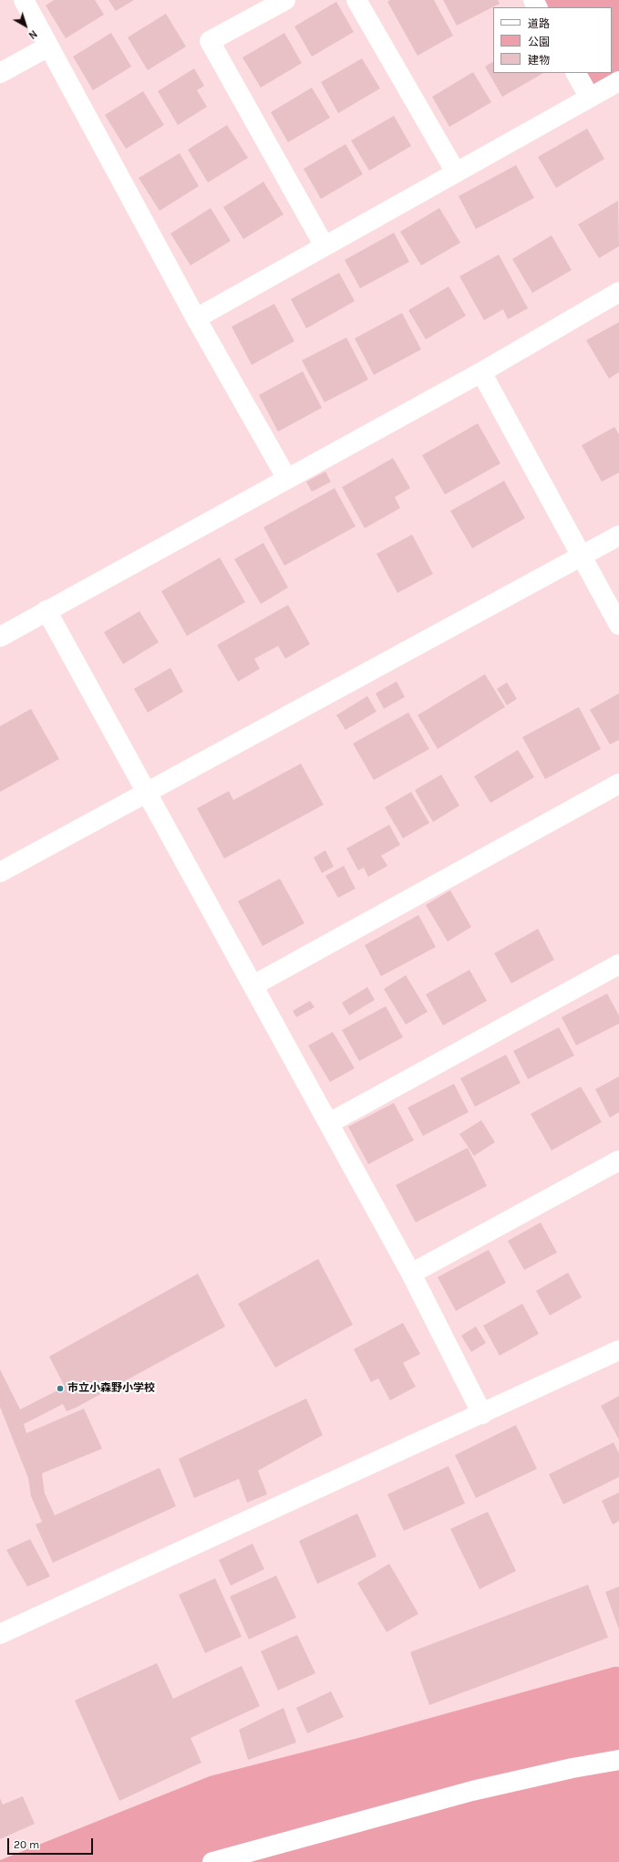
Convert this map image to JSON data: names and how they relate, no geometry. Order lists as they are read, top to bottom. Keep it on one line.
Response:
{"places":["市立小森野小学校"],"legend":["道路","公園","建物"],"scale_bar":"20 m","north":"bottom right"}
